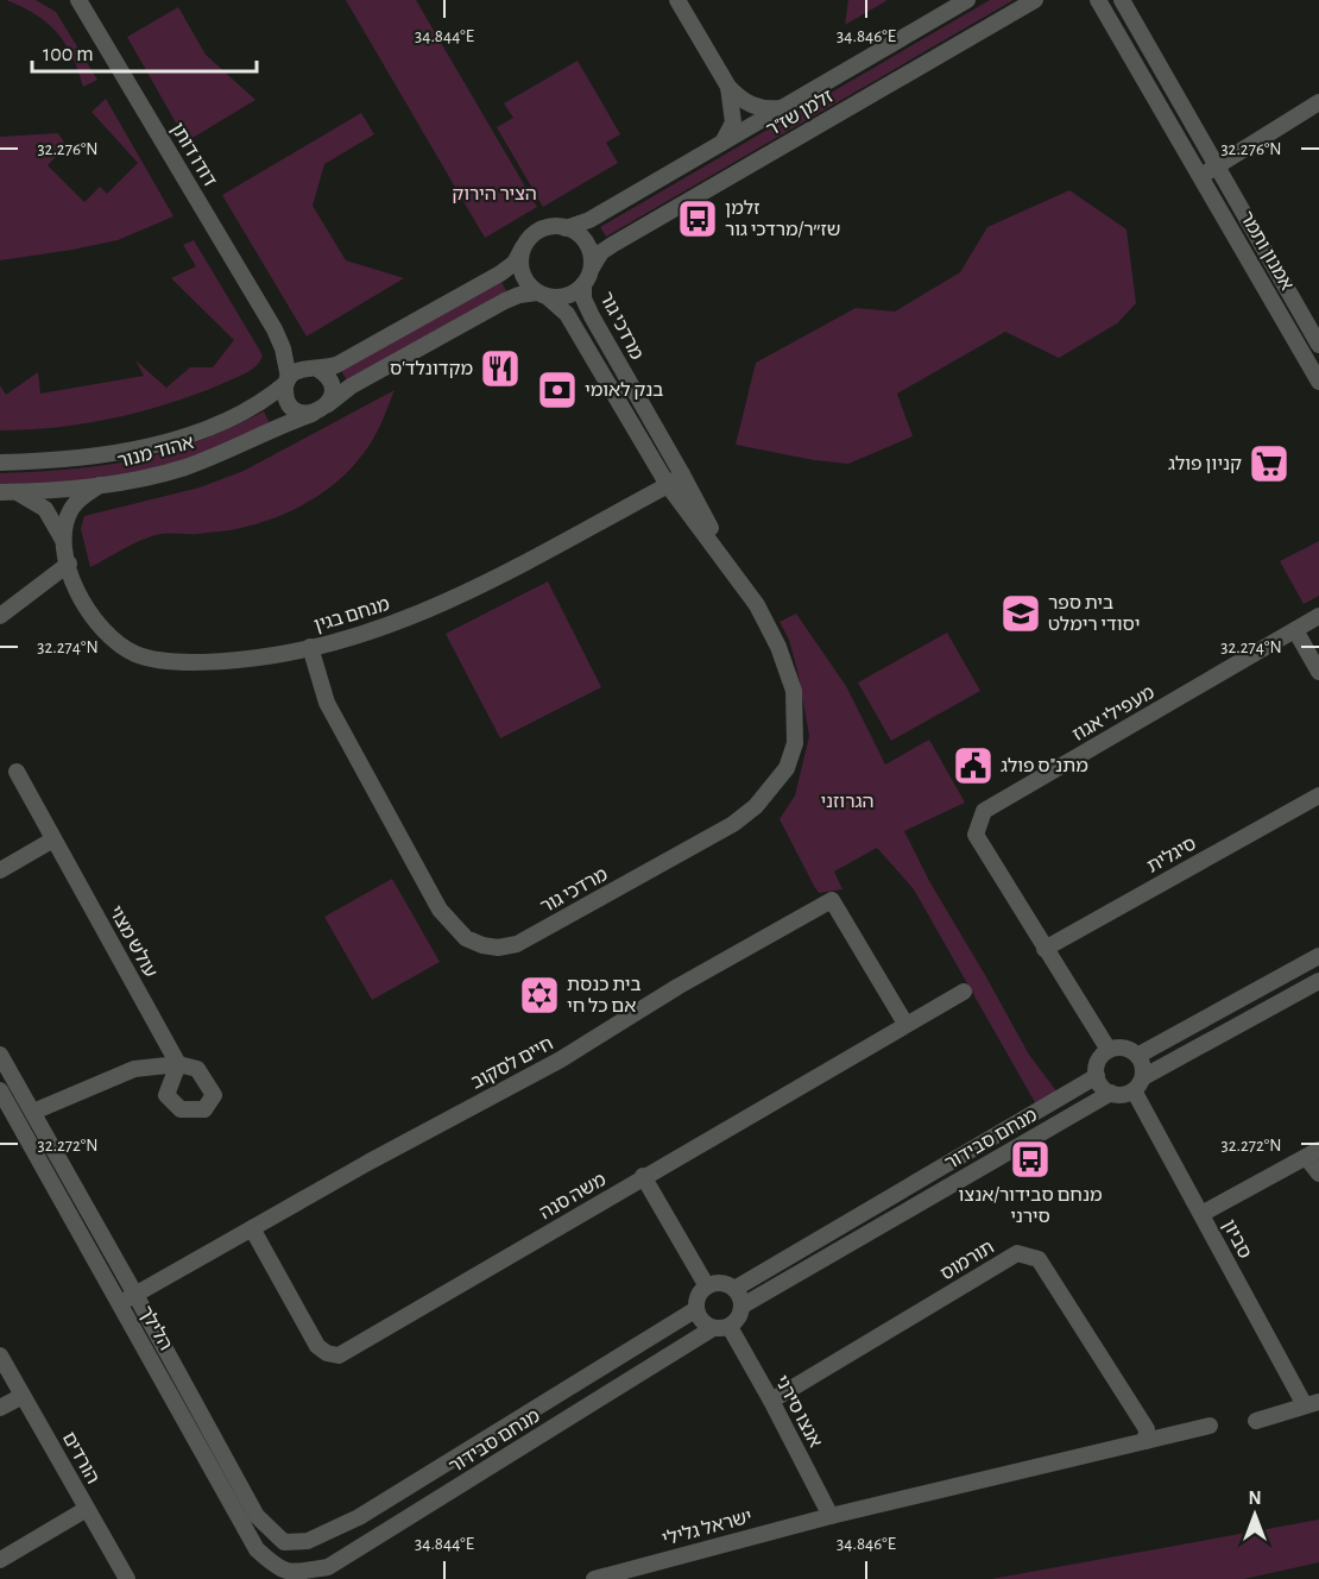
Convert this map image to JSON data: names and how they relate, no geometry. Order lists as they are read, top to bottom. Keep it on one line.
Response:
{"streets":{"street":["זלמן שז\"ר","דודו דותן","אמנון ותמר","מרדכי גור","אהוד מנור","מנחם בגין","מעפילי אגוז","סיגלית","עולש מצוי","חיים לסקוב","מנחם סבידור","משה סנה","סביון","תורמוס","הלילך","אנצו סירני","הורדים","ישראל גלילי"]},"crossings":[["זלמן שז\"ר","מרדכי גור"],["דודו דותן","אהוד מנור"],["מרדכי גור","מנחם בגין"],["אהוד מנור","מנחם בגין"],["מעפילי אגוז","סיגלית"],["מעפילי אגוז","מנחם סבידור"],["מעפילי אגוז","סביון"],["עולש מצוי","הלילך"],["חיים לסקוב","משה סנה"],["חיים לסקוב","הלילך"],["מנחם סבידור","סביון"],["מנחם סבידור","הלילך"],["מנחם סבידור","אנצו סירני"],["תורמוס","אנצו סירני"],["תורמוס","ישראל גלילי"],["אנצו סירני","ישראל גלילי"]],"parks":["הציר הירוק","הגרוזני"],"places":{"bus stop":["זלמן שז״ר/מרדכי גור","מנחם סבידור/אנצו סירני"],"restaurant":["מקדונלד'ס"],"bank":["בנק לאומי"],"supermarket":["קניון פולג"],"school or university":["בית ספר יסודי רימלט"],"public building":["מתנ\"ס פולג"],"synagogue":["בית כנסת אם כל חי"]},"scale_bar":"100 m","north":"top","coordinates":["34.844°E","34.846°E","32.276°N","32.274°N","32.272°N"]}
